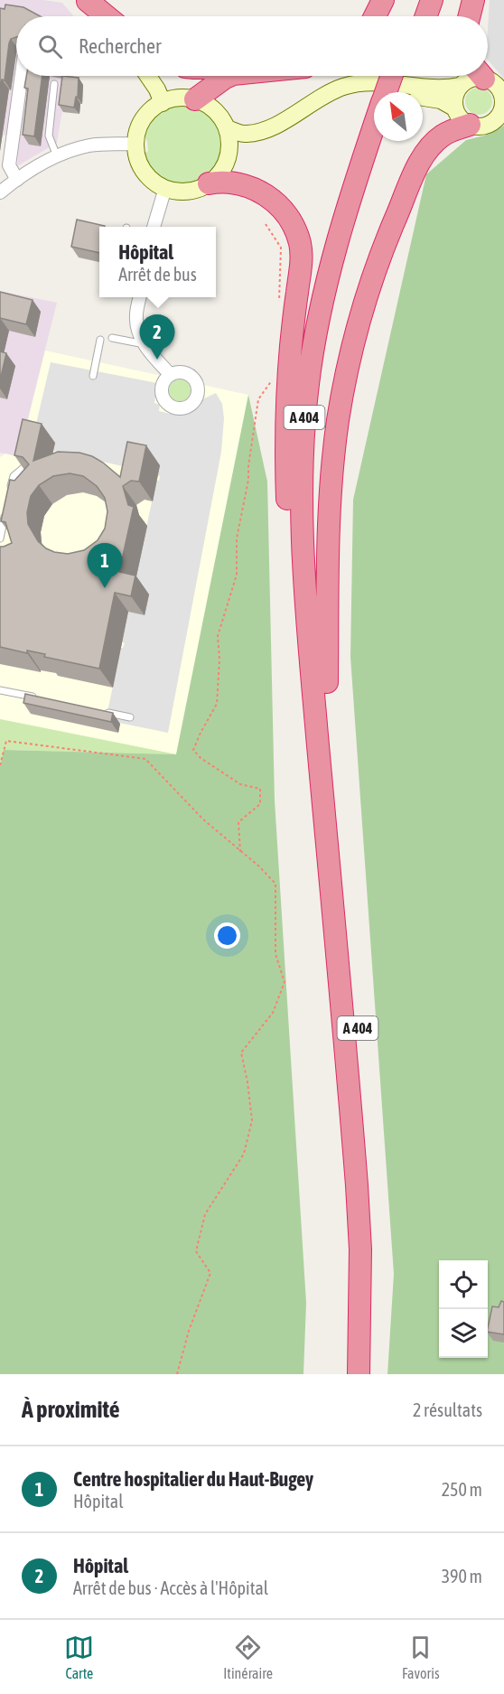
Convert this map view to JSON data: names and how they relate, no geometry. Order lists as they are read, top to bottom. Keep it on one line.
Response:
{"streets":{"highway":["A 404"]},"north":"top left","page":{"search":"Rechercher","popup":["Hôpital","Arrêt de bus"],"pins":["2","1"],"heading":["À proximité","2 résultats"],"list":[{"mark":"1","name":"Centre hospitalier du Haut-Bugey","note":"Hôpital","value":"250 m"},{"mark":"2","name":"Hôpital","note":"Arrêt de bus · Accès à l'Hôpital","value":"390 m"}],"nav":["Carte","Itinéraire","Favoris"]}}
